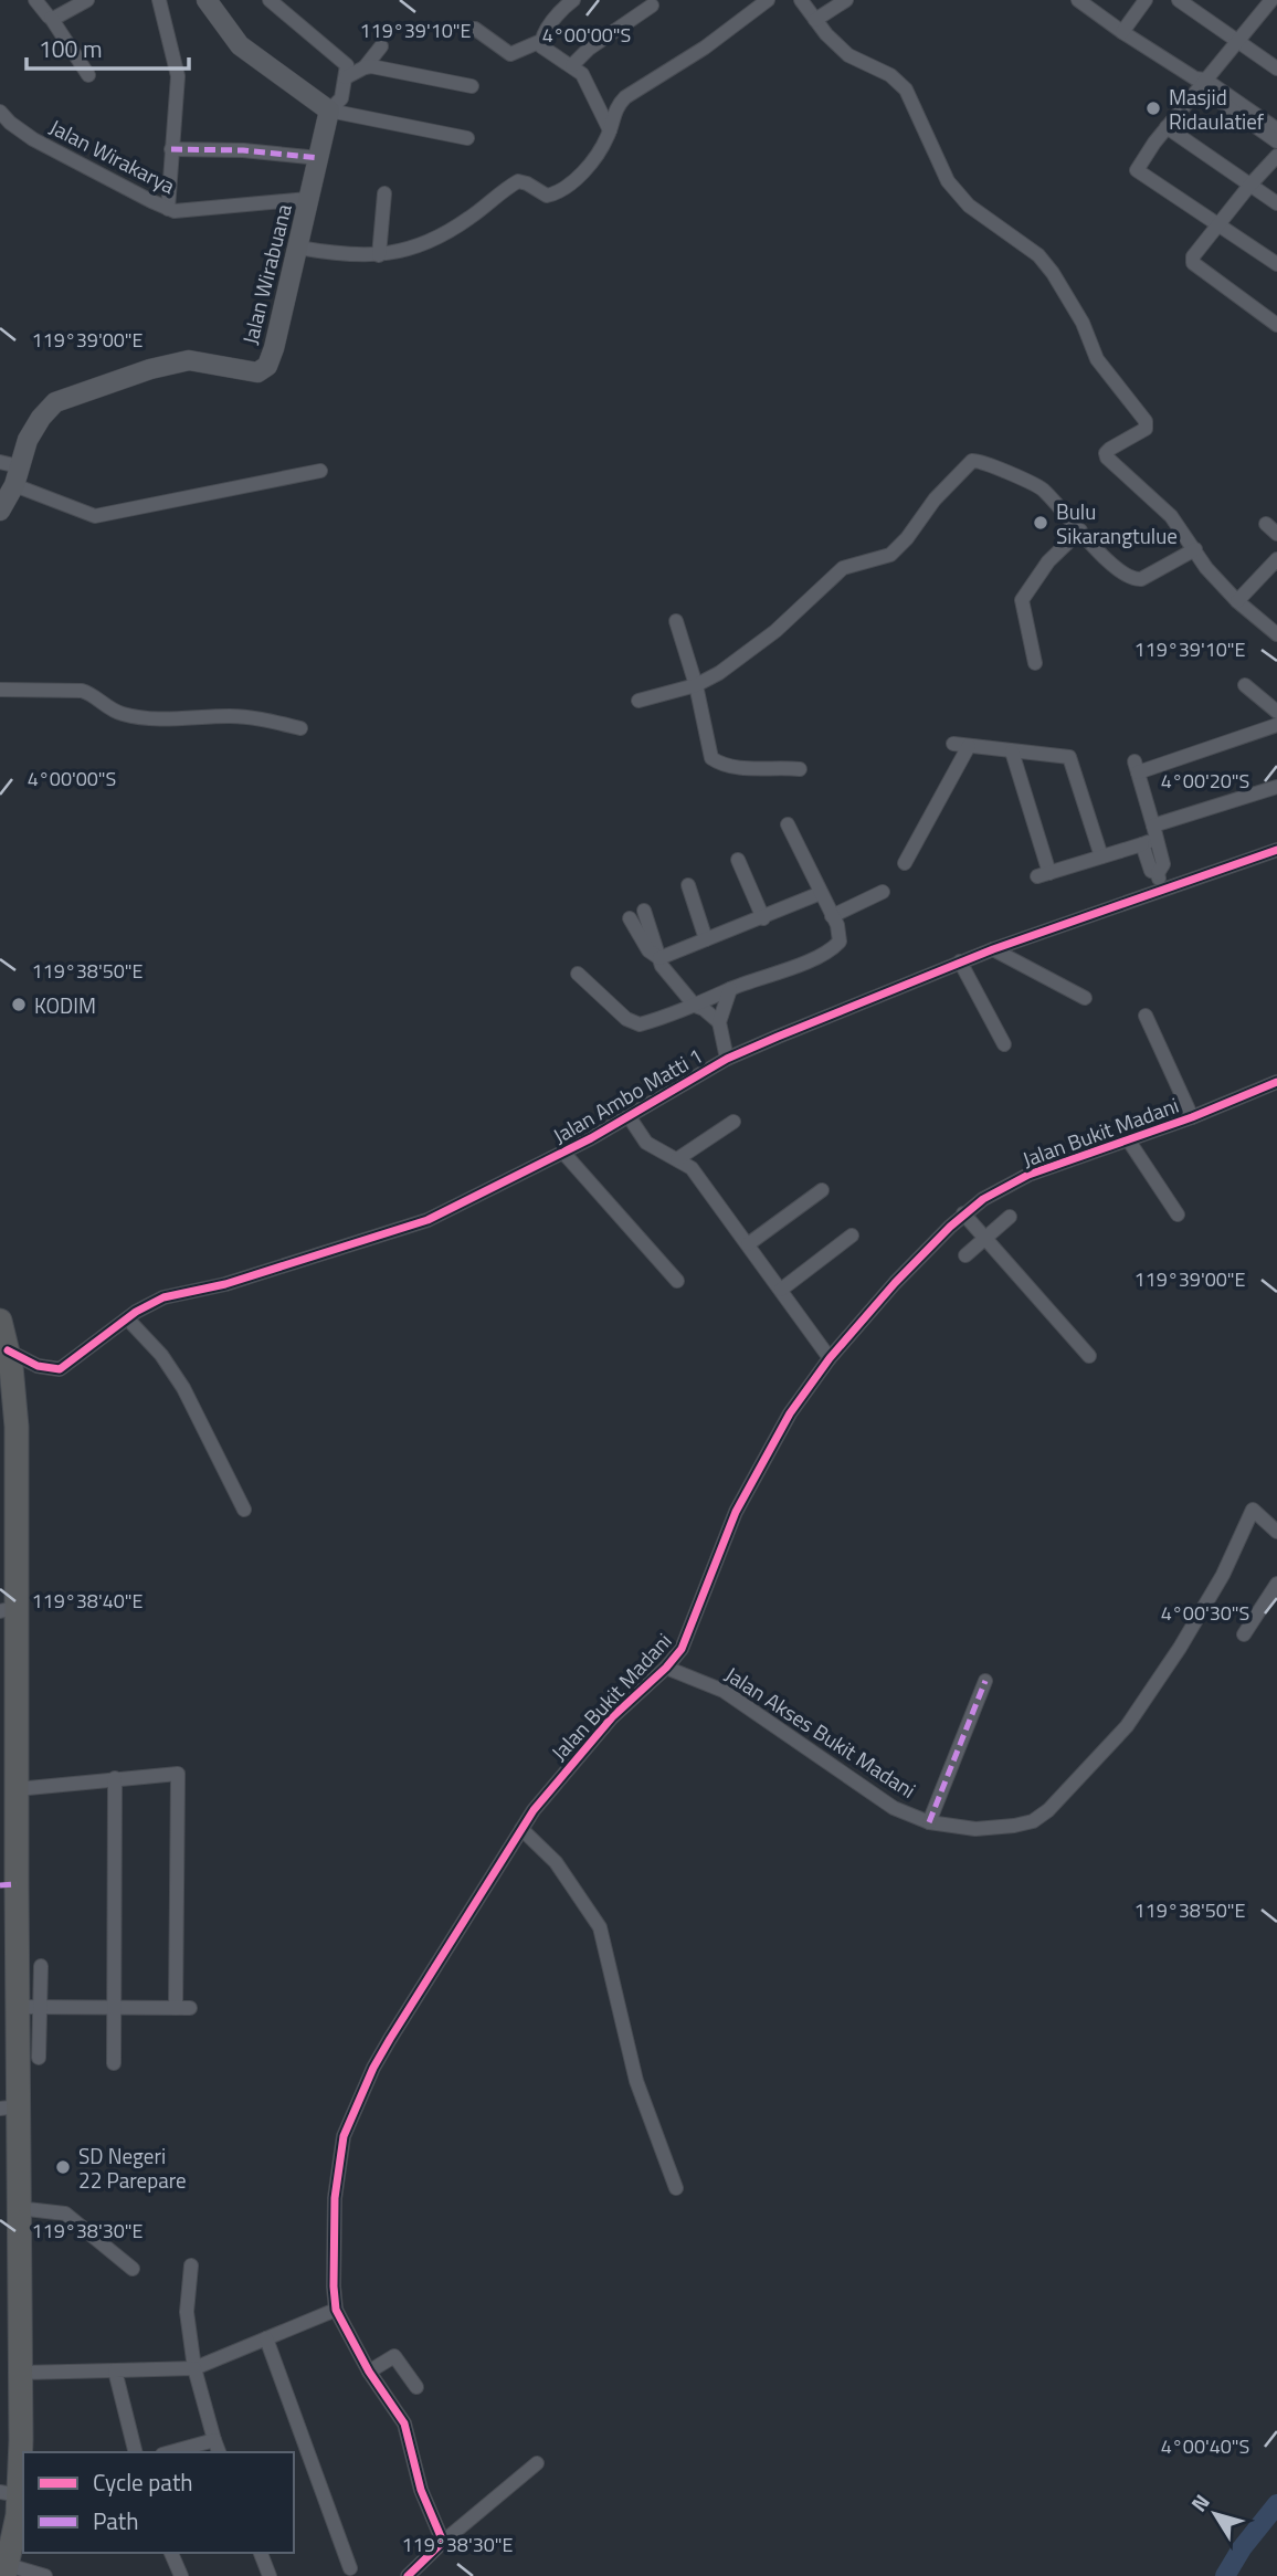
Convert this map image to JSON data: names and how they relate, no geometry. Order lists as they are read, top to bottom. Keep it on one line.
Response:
{"streets":{"street":["Jalan Wirakarya","Jalan Wirabuana","Jalan Ambo Matti 1","Jalan Bukit Madani","Jalan Akses Bukit Madani"]},"crossings":[["Jalan Wirakarya","Jalan Wirabuana"],["Jalan Bukit Madani","Jalan Akses Bukit Madani"]],"places":["Masjid Ridaulatief","Bulu Sikarangtulue","KODIM","SD Negeri 22 Parepare"],"legend":["Cycle path","Path"],"scale_bar":"100 m","north":"top left","coordinates":["119°39'10\"E","4°00'00\"S","119°39'00\"E","4°00'20\"S","119°38'50\"E","119°38'40\"E","4°00'30\"S","119°38'30\"E","4°00'40\"S"]}
